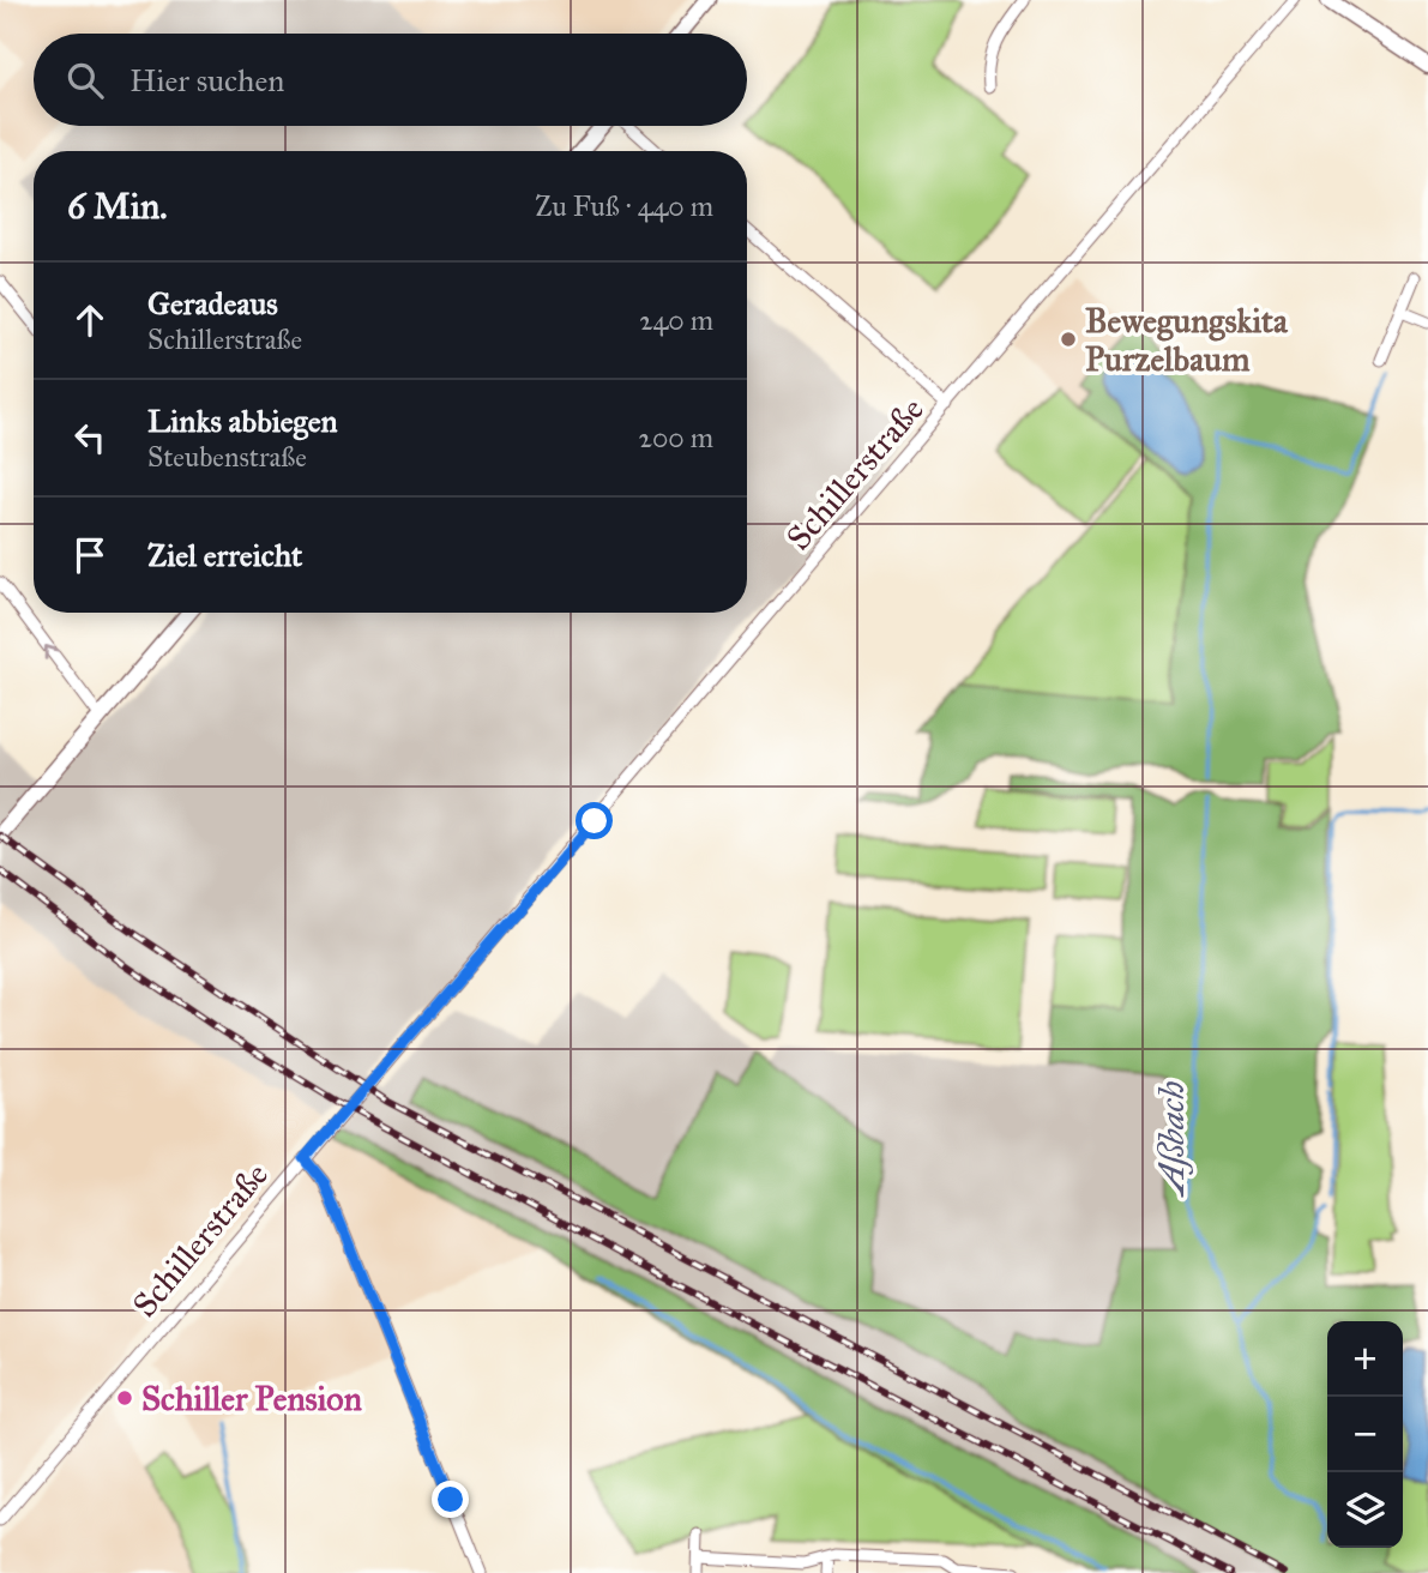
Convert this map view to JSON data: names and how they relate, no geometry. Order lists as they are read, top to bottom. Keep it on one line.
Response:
{"streets":{"street":["Schillerstraße"]},"water":["Aßbach"],"places":["Bewegungskita Purzelbaum","Schiller Pension"],"page":{"search":"Hier suchen","heading":["6 Min.","Zu Fuß · 440 m"],"list":[["Geradeaus","Schillerstraße","240 m"],["Links abbiegen","Steubenstraße","200 m"],"Ziel erreicht"],"map_buttons":["+","−"]}}
